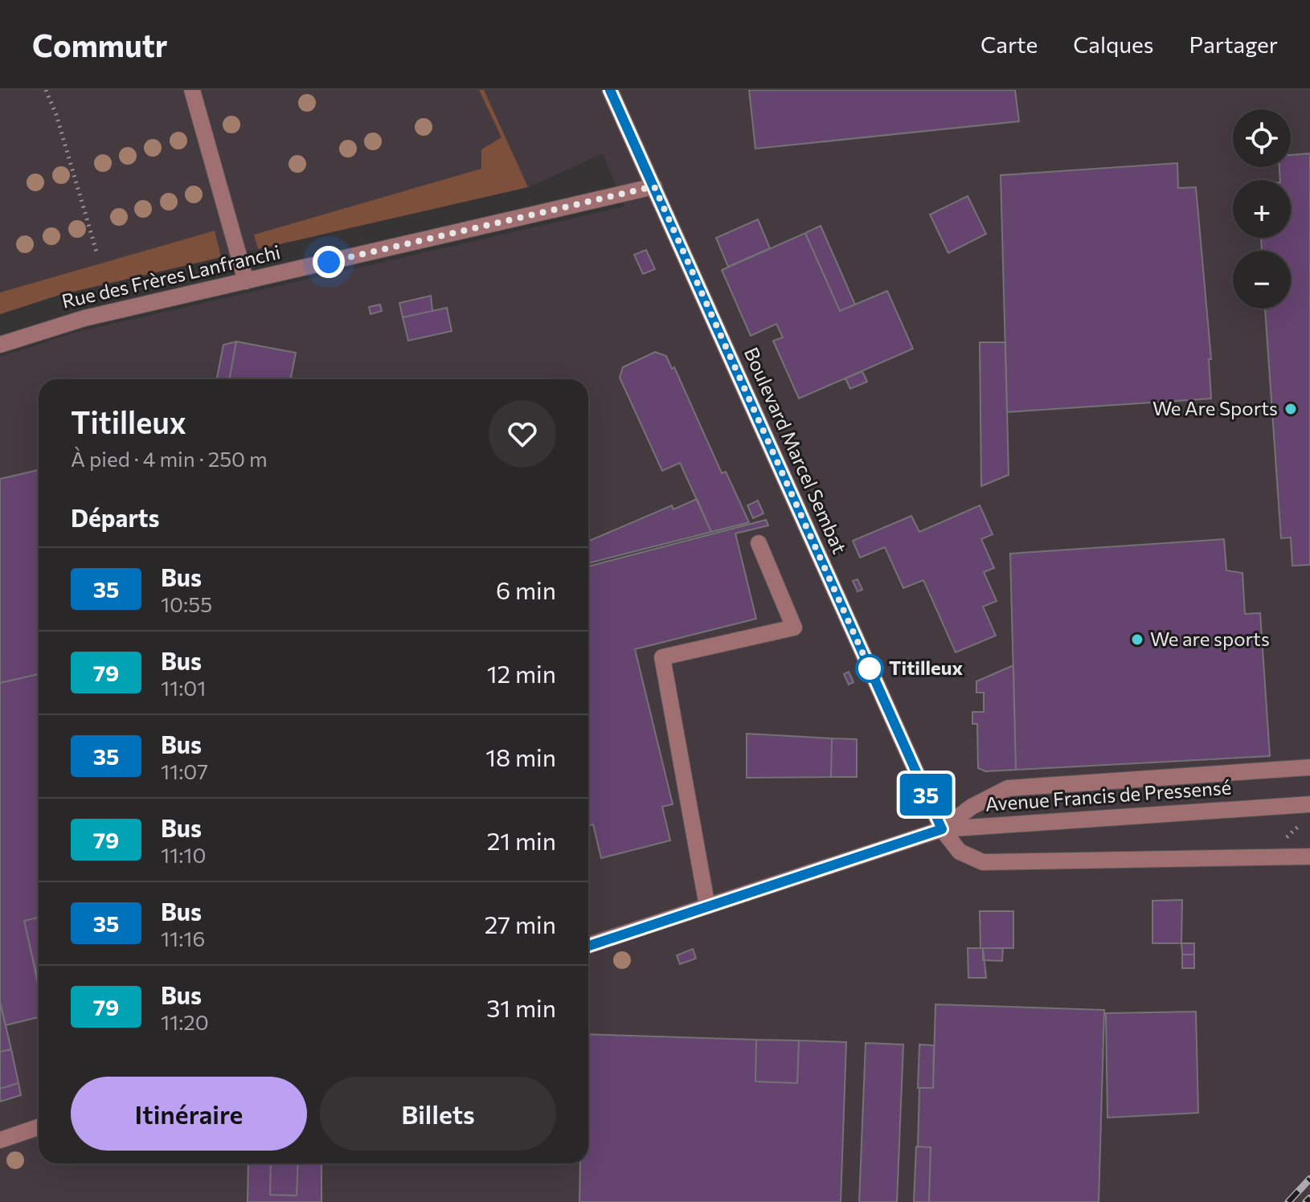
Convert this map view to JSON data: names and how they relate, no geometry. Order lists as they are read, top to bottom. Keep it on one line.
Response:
{"streets":{"street":["Rue des Frères Lanfranchi","Boulevard Marcel Sembat","Avenue Francis de Pressensé"]},"crossings":[["Rue des Frères Lanfranchi","Boulevard Marcel Sembat"],["Boulevard Marcel Sembat","Avenue Francis de Pressensé"]],"places":["We Are Sports","We are sports","Titilleux"],"lines":["bus line 35"],"page":{"header":"Commutr","nav":["Carte","Calques","Partager"],"on_map":"35","map_buttons":["+","−"],"heading":[["Titilleux","À pied · 4 min · 250 m"],"Départs"],"list":[{"mark":"35","name":"Bus","note":"10:55","value":"6 min"},{"mark":"79","name":"Bus","note":"11:01","value":"12 min"},{"mark":"35","name":"Bus","note":"11:07","value":"18 min"},{"mark":"79","name":"Bus","note":"11:10","value":"21 min"},{"mark":"35","name":"Bus","note":"11:16","value":"27 min"},{"mark":"79","name":"Bus","note":"11:20","value":"31 min"}],"buttons":["Itinéraire","Billets"]}}
